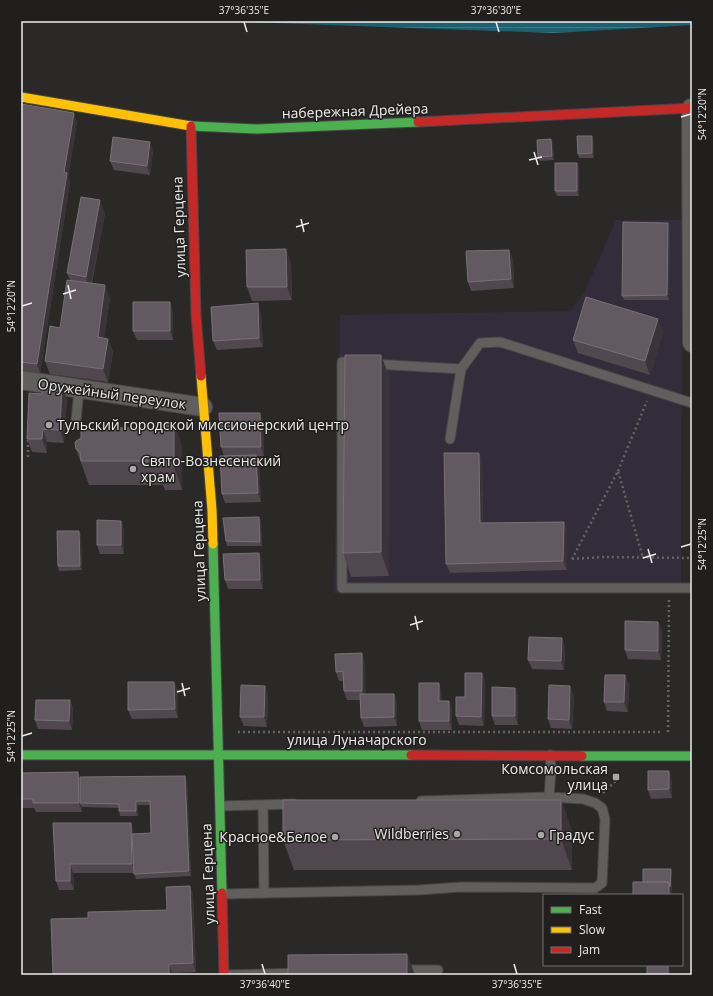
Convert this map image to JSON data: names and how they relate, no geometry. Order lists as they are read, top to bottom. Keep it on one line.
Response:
{"streets":{"main road":["набережная Дрейера","улица Герцена","улица Луначарского"],"street":["Оружейный переулок"]},"crossings":[["набережная Дрейера","улица Герцена"],["улица Герцена","Оружейный переулок"],["улица Герцена","улица Луначарского"]],"places":{"other":["Тульский городской миссионерский центр","Свято-Вознесенский храм","Wildberries","Градус","Красное&Белое"],"transit":["Комсомольская улица"]},"legend":["Fast","Slow","Jam"],"coordinates":["37°36'35\"E","37°36'30\"E","54°12'20\"N","54°12'25\"N","37°36'40\"E"]}
